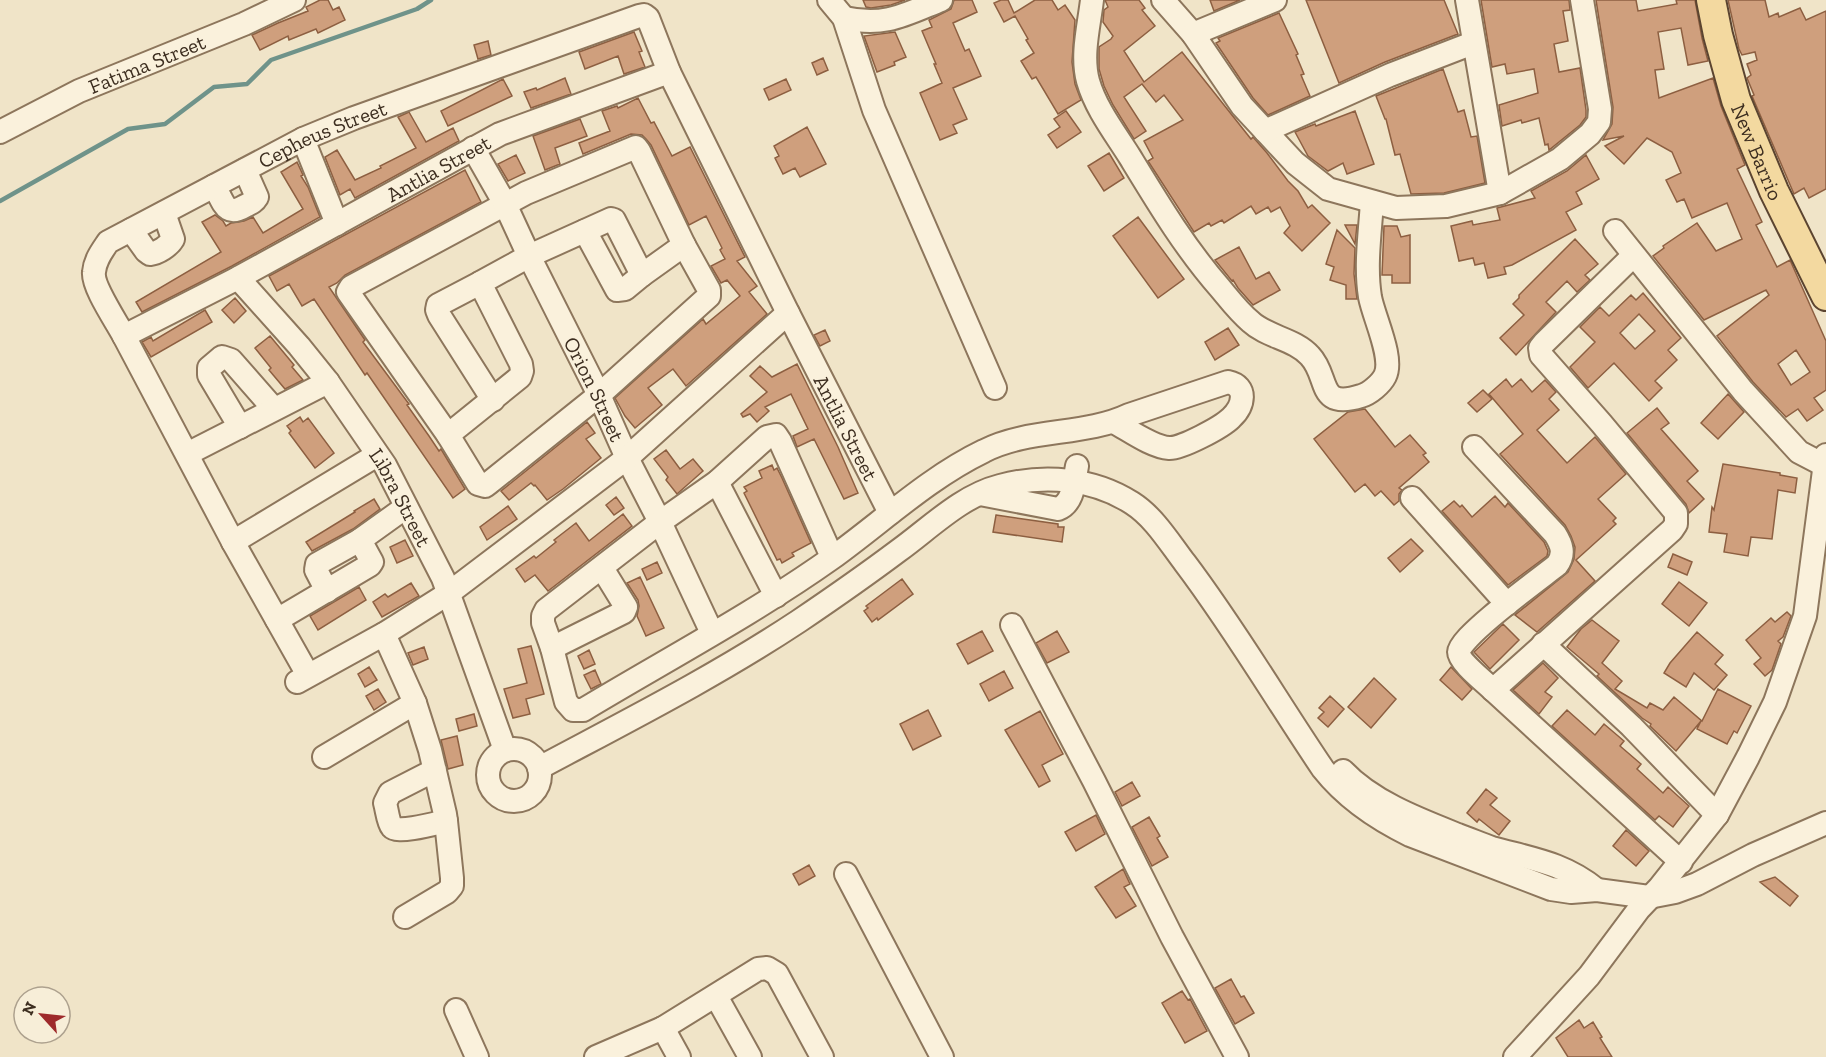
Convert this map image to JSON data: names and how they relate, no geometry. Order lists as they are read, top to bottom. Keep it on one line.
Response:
{"streets":{"main road":["New Barrio"],"street":["Fatima Street","Cepheus Street","Antlia Street","Orion Street","Libra Street"]},"crossings":[["Cepheus Street","Antlia Street"],["Antlia Street","Orion Street"],["Antlia Street","Libra Street"]],"north":"top left"}
